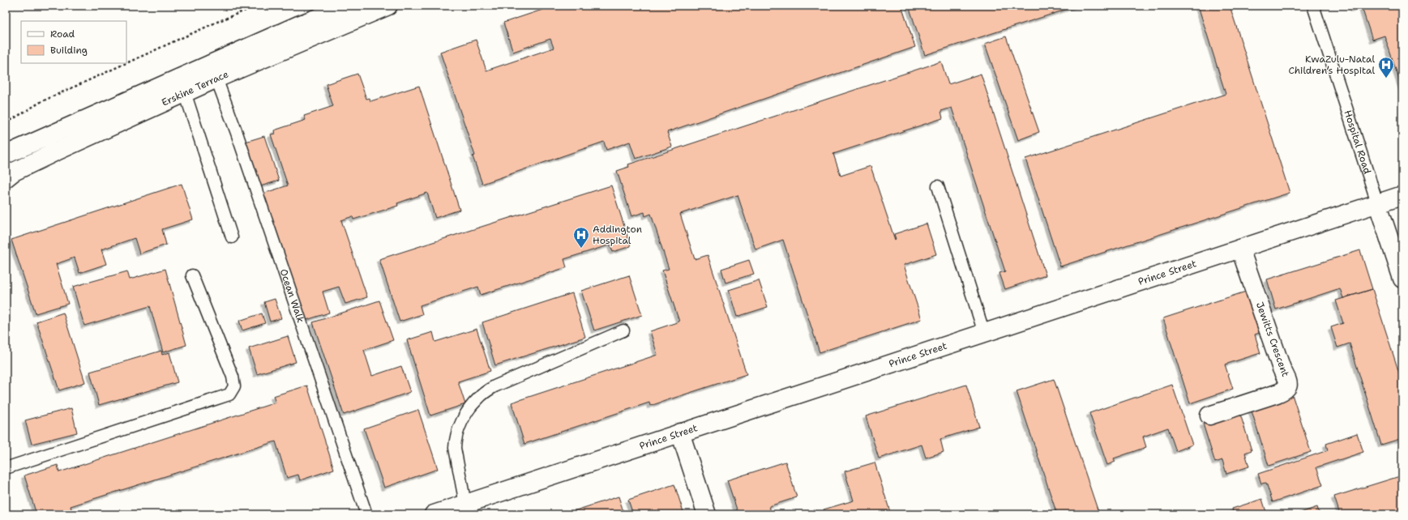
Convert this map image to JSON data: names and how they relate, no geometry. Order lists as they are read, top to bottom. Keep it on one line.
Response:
{"streets":{"street":["Erskine Terrace","Hospital Road","Prince Street","Jewitts Crescent"],"lane":["Ocean Walk"]},"crossings":[["Erskine Terrace","Ocean Walk"],["Hospital Road","Prince Street"],["Prince Street","Jewitts Crescent"]],"places":{"hospital":["KwaZulu-Natal Children’s Hospital","Addington Hospital"]},"legend":["Road","Building"]}
